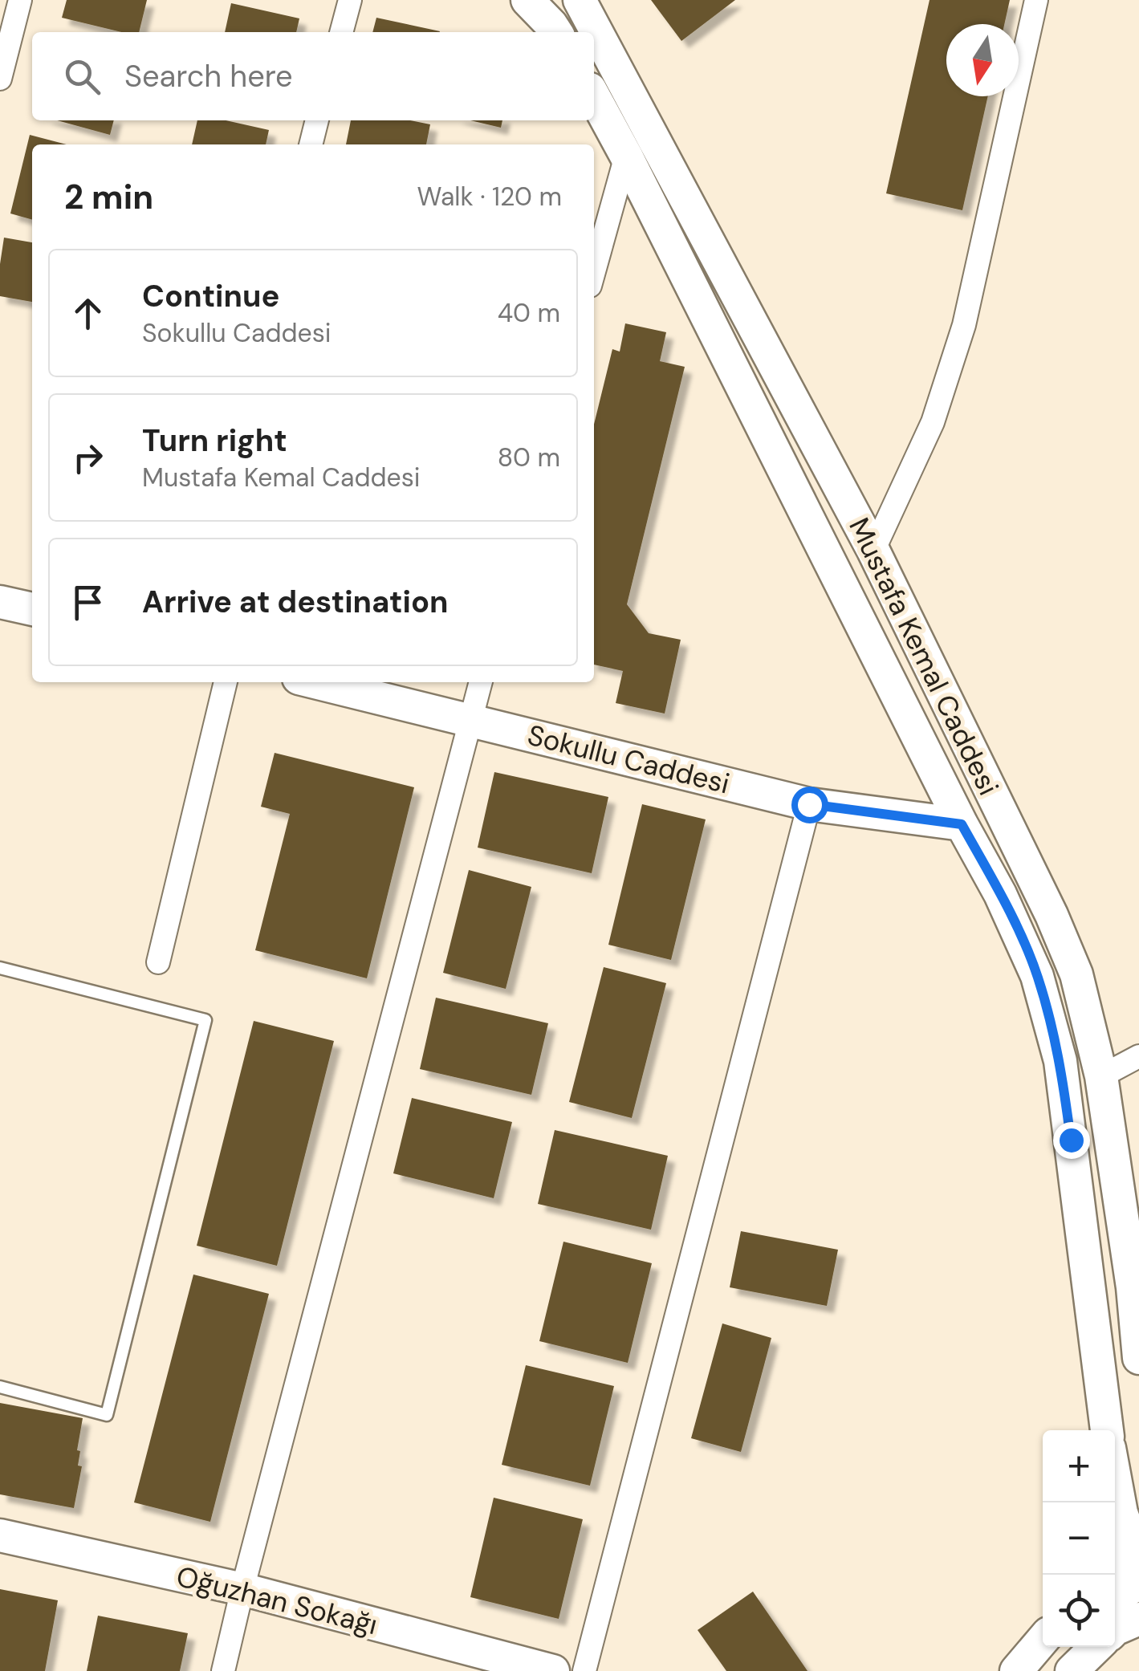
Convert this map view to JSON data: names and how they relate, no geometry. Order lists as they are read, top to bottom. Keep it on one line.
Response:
{"streets":{"main road":["Mustafa Kemal Caddesi","Sokullu Caddesi","Oğuzhan Sokağı"]},"crossings":[["Mustafa Kemal Caddesi","Sokullu Caddesi"]],"north":"bottom","page":{"search":"Search here","heading":["2 min","Walk · 120 m"],"list":[["Continue","Sokullu Caddesi","40 m"],["Turn right","Mustafa Kemal Caddesi","80 m"],"Arrive at destination"],"map_buttons":["+","−"]}}
